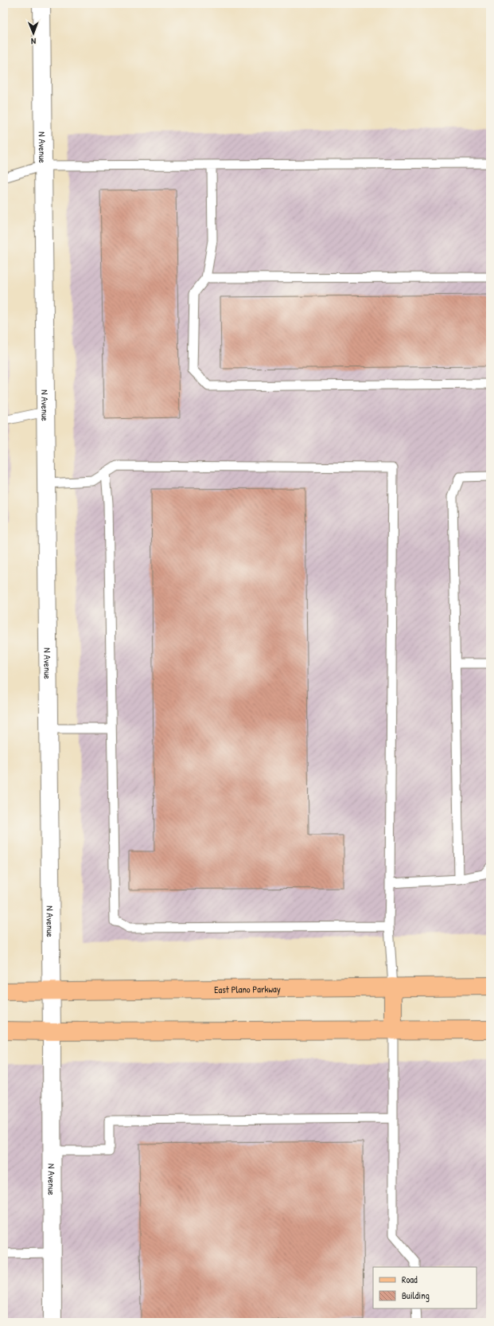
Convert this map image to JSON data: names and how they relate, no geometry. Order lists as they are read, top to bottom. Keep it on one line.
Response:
{"streets":{"main road":["East Plano Parkway"],"street":["N Avenue"]},"crossings":[["N Avenue","East Plano Parkway"]],"legend":["Road","Building"],"north":"bottom"}
